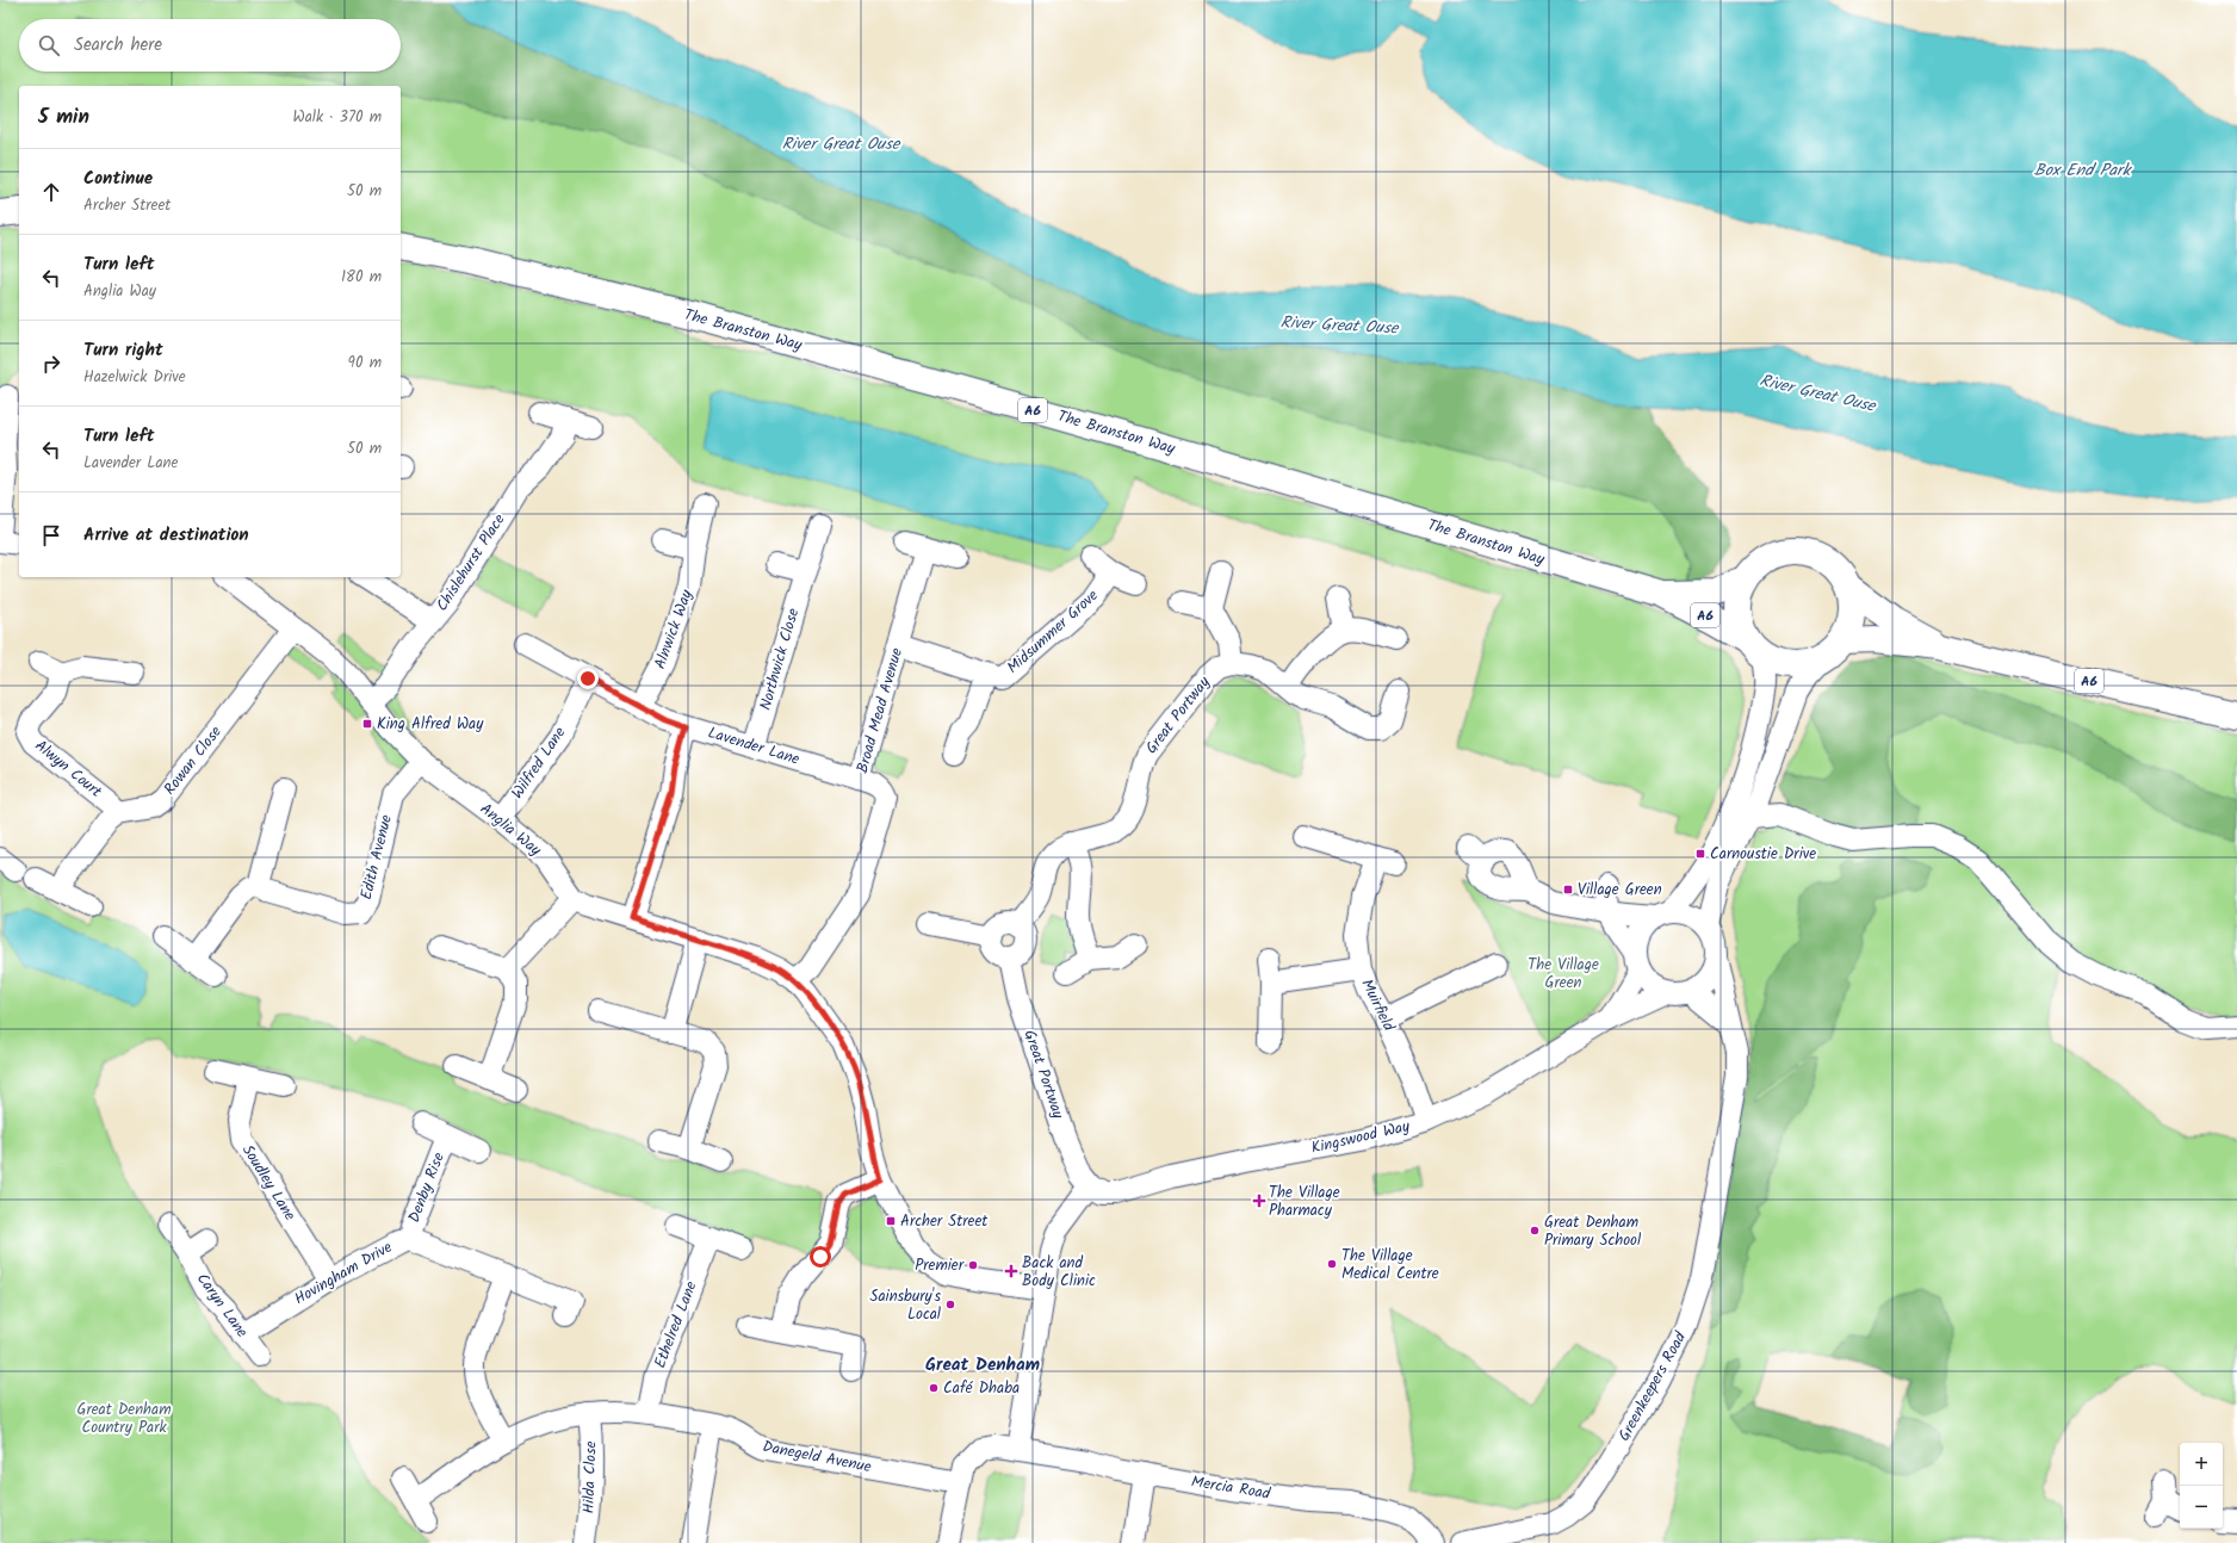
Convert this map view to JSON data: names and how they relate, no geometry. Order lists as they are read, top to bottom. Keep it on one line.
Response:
{"streets":{"highway":["The Branston Way","A6"],"street":["Chislehurst Place","Alnwick Way","Midsummer Grove","Northwick Close","Broad Mead Avenue","Great Portway","Lavender Lane","Rowan Close","Wilfred Lane","Alwyn Court","Anglia Way","Edith Avenue","Muirfield","Kingswood Way","Soudley Lane","Denby Rise","Hovingham Drive","Caryn Lane","Ethelred Lane","Greenkeepers Road","Danegeld Avenue","Hilda Close","Mercia Road"]},"crossings":[["The Branston Way","A6"],["Alnwick Way","Lavender Lane"],["Midsummer Grove","Broad Mead Avenue"],["Northwick Close","Lavender Lane"],["Broad Mead Avenue","Lavender Lane"],["Great Portway","Kingswood Way"],["Lavender Lane","Wilfred Lane"],["Rowan Close","Alwyn Court"],["Wilfred Lane","Anglia Way"],["Anglia Way","Edith Avenue"],["Muirfield","Kingswood Way"],["Kingswood Way","Greenkeepers Road"],["Soudley Lane","Hovingham Drive"],["Denby Rise","Hovingham Drive"],["Hovingham Drive","Caryn Lane"],["Ethelred Lane","Danegeld Avenue"],["Danegeld Avenue","Hilda Close"],["Danegeld Avenue","Mercia Road"]],"districts":["Great Denham"],"water":["River Great Ouse","Box End Park"],"parks":["The Village Green","Great Denham Country Park"],"places":{"transit":["King Alfred Way","Carnoustie Drive","Village Green","Archer Street"],"health":["The Village Pharmacy","Back and Body Clinic"],"other":["Great Denham Primary School","The Village Medical Centre","Premier","Sainsbury's Local","Café Dhaba"]},"page":{"search":"Search here","heading":["5 min","Walk · 370 m"],"list":[["Continue","Archer Street","50 m"],["Turn left","Anglia Way","180 m"],["Turn right","Hazelwick Drive","90 m"],["Turn left","Lavender Lane","50 m"],"Arrive at destination"],"map_buttons":["+","−"]}}
